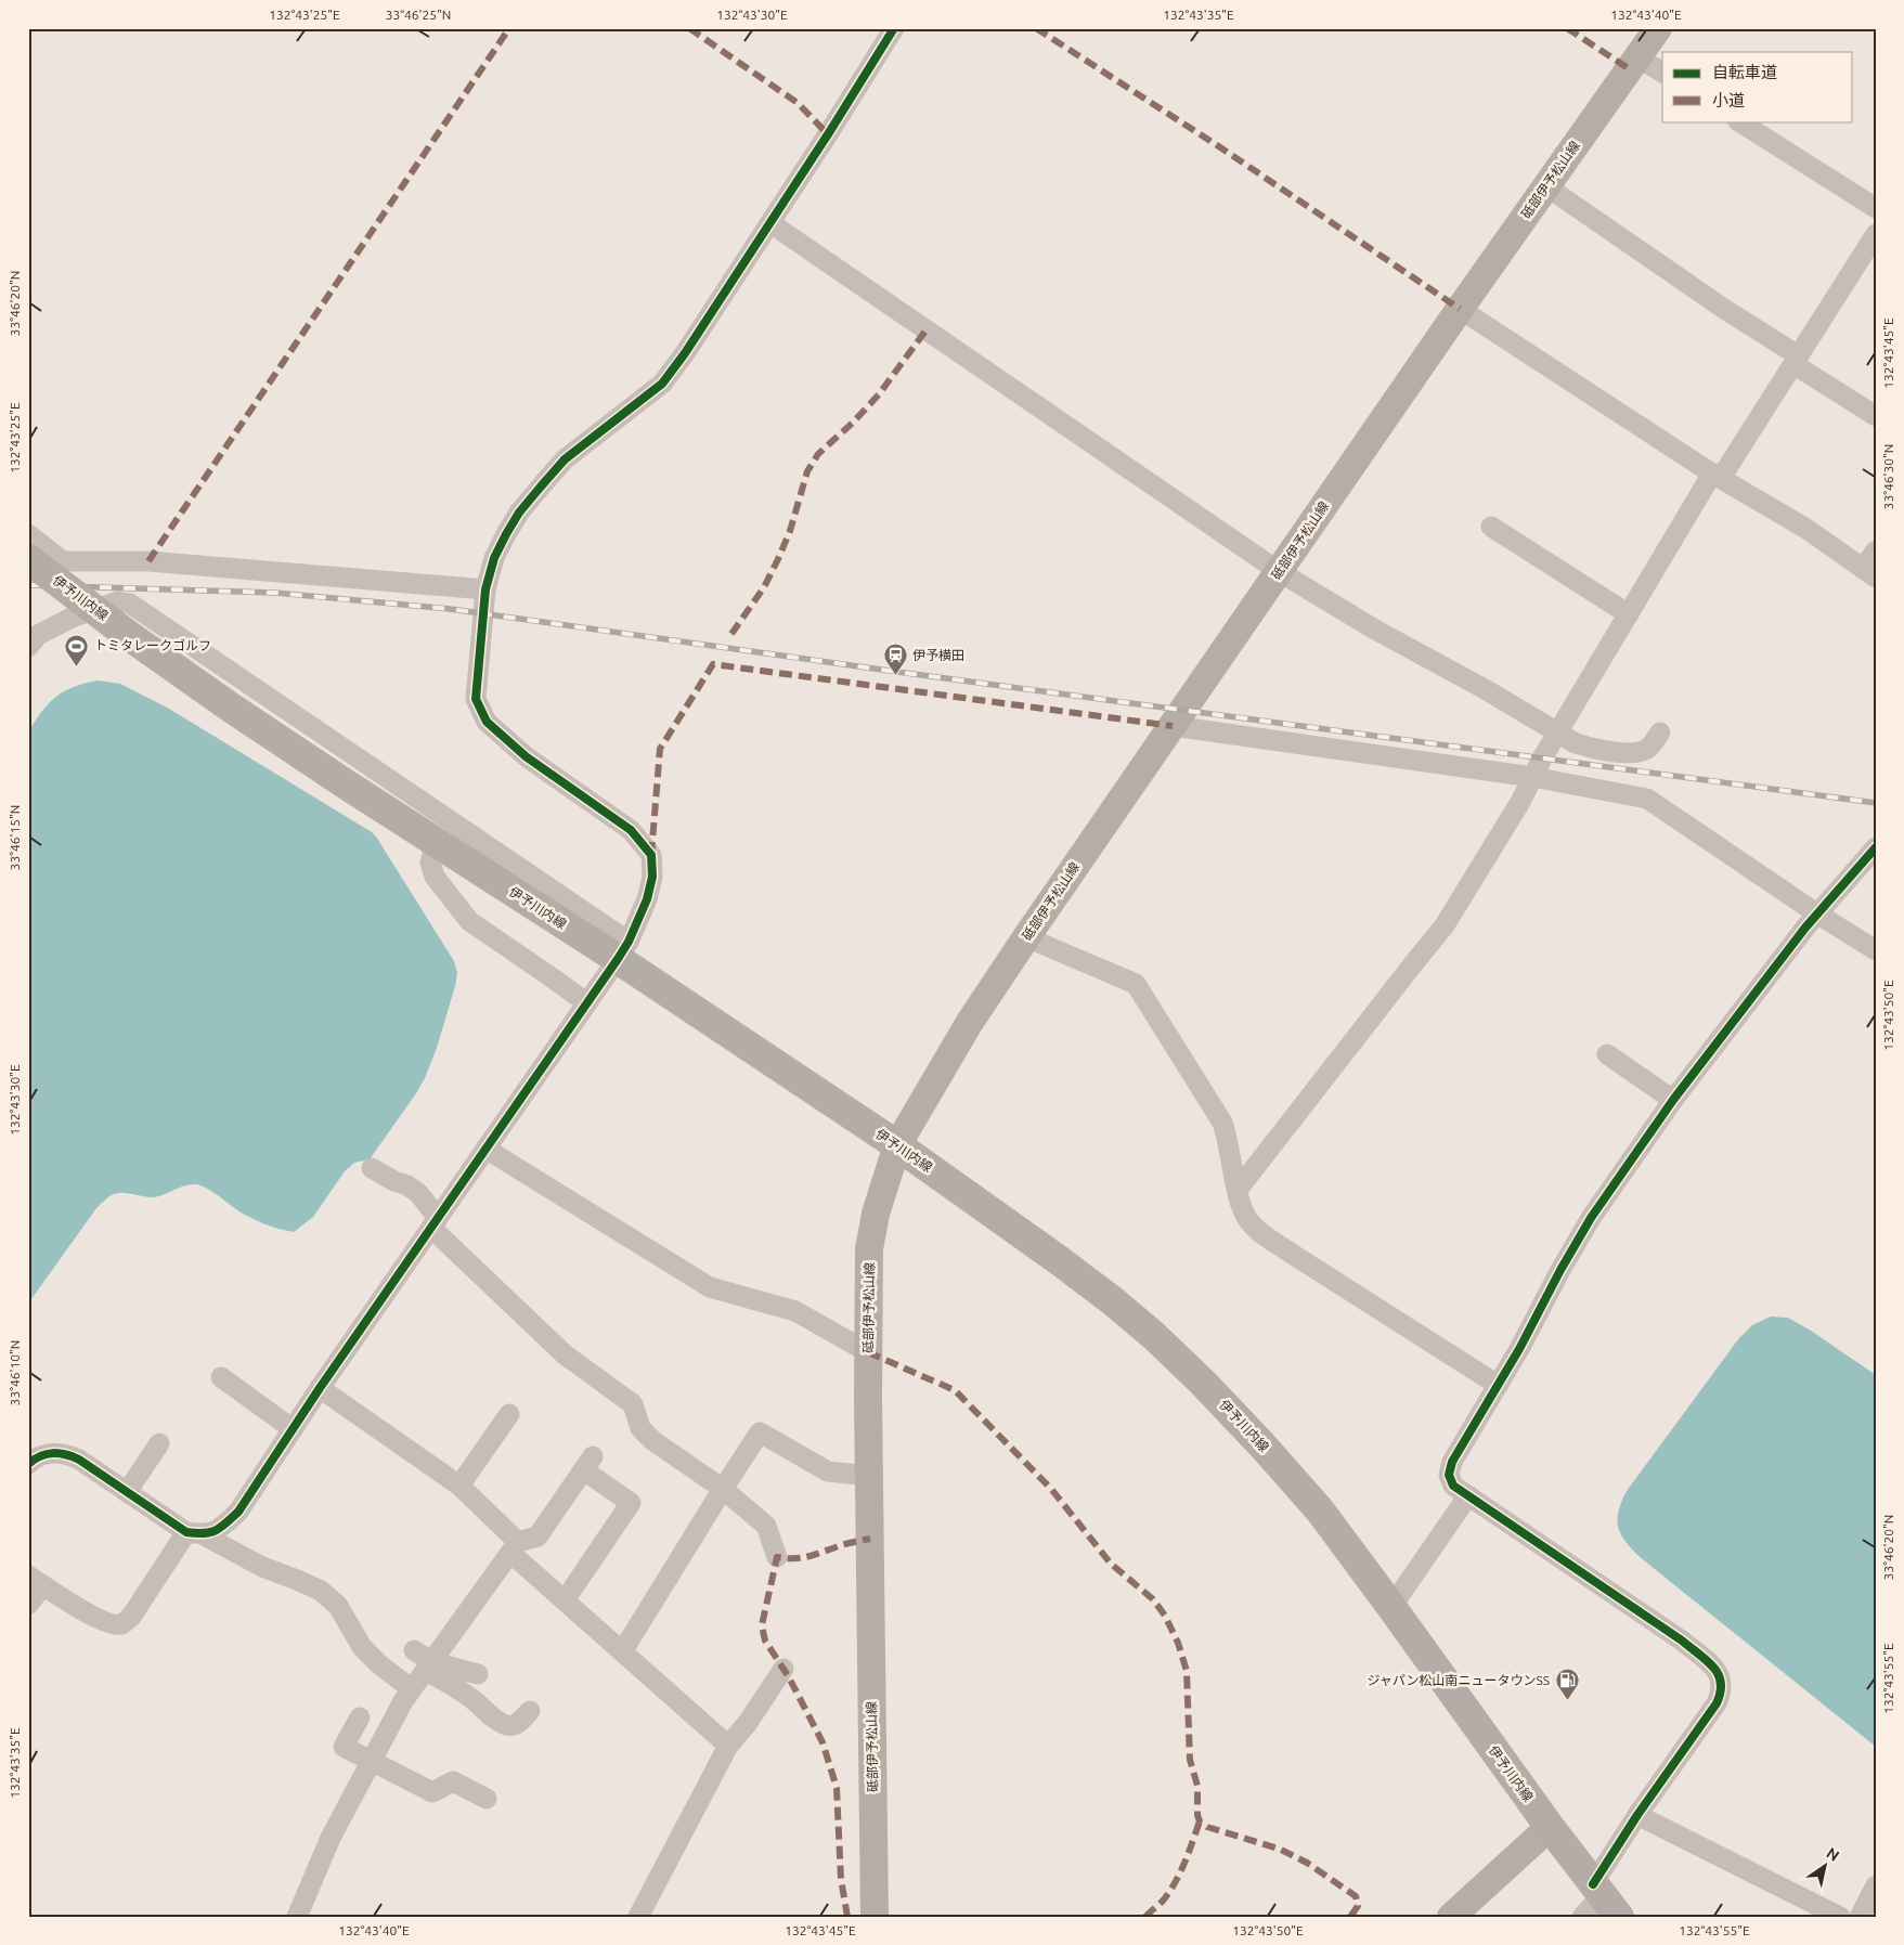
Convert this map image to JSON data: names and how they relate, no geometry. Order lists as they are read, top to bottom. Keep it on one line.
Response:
{"streets":{"main road":["砥部伊予松山線","伊予川内線"]},"crossings":[["砥部伊予松山線","伊予川内線"]],"places":{"sports":["トミタレークゴルフ"],"station":["伊予横田"],"fuel station":["ジャパン松山南ニュータウンSS"]},"legend":["自転車道","小道"],"north":"top right","coordinates":["132°43'25\"E","33°46'25\"N","132°43'30\"E","132°43'35\"E","132°43'40\"E","33°46'20\"N","132°43'45\"E","33°46'30\"N","33°46'15\"N","132°43'50\"E","33°46'10\"N","132°43'55\"E"]}
